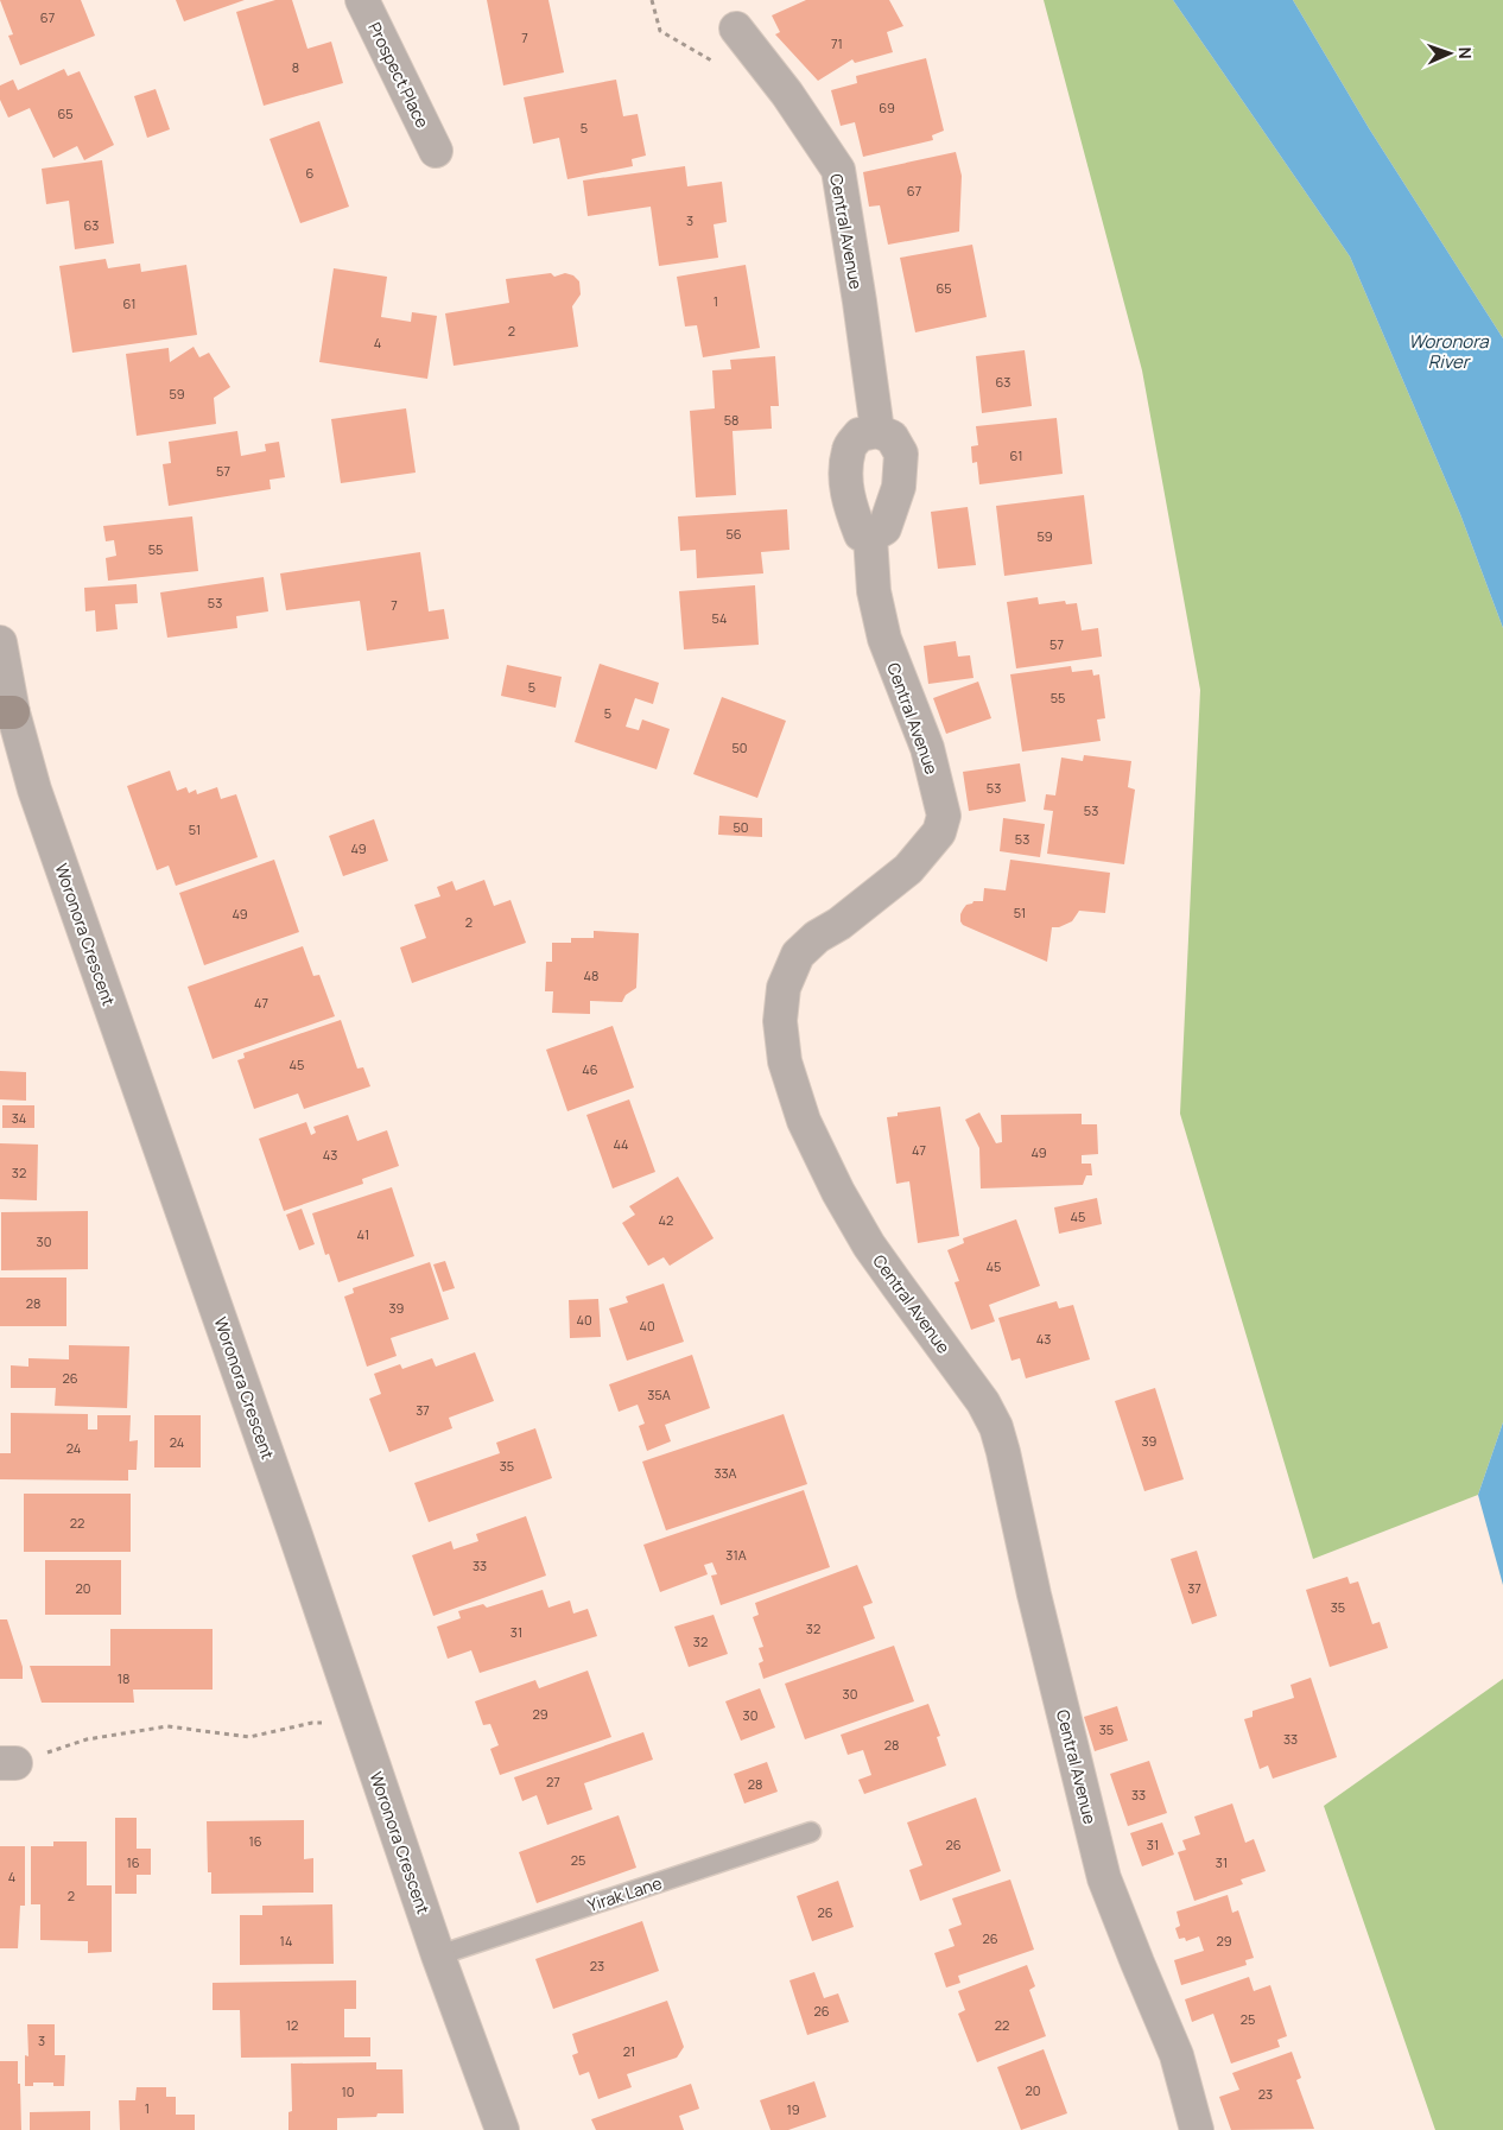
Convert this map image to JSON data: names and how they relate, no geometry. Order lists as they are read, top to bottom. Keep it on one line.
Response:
{"streets":{"street":["Prospect Place","Central Avenue","Woronora Crescent"],"lane":["Yirak Lane"]},"crossings":[["Woronora Crescent","Yirak Lane"]],"water":["Woronora River"],"house_numbers":["67","7","71","8","69","65","5","6","67","3","63","65","1","61","2","4","63","59","58","61","57","56","59","55","53","7","54","57","5","55","5","50","53","53","50","51","53","49","51","49","2","48","47","45","46","34","44","47","49","43","32","45","42","41","30","45","28","39","40","40","43","26","35A","37","39","24","24","35","33A","22","31A","33","20","37","35","32","31","32","18","30","29","30","35","33","28","27","28","33","16","26","31","25","16","31","4","2","26","26","14","29","23","26","25","12","22","3","21","20","10","23","1","19"],"north":"right"}
